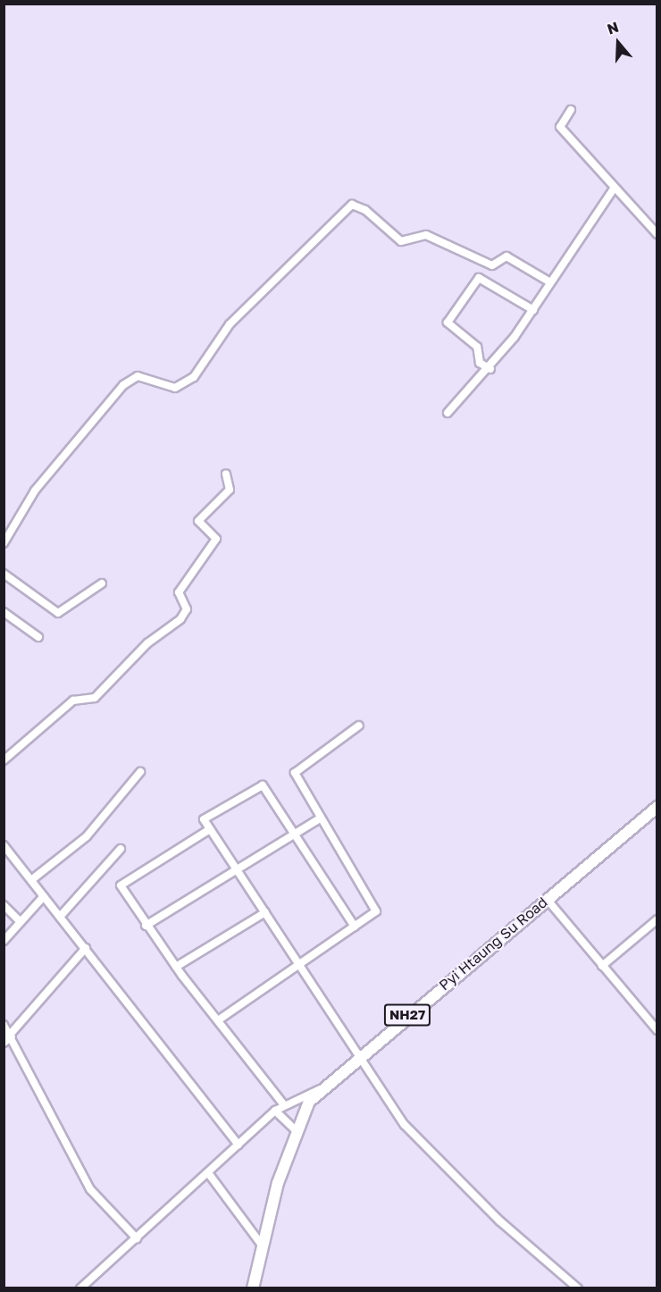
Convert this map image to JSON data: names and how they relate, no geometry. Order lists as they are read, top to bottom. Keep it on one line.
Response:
{"streets":{"highway":["Pyi Htaung Su Road","NH27"]},"north":"top"}
